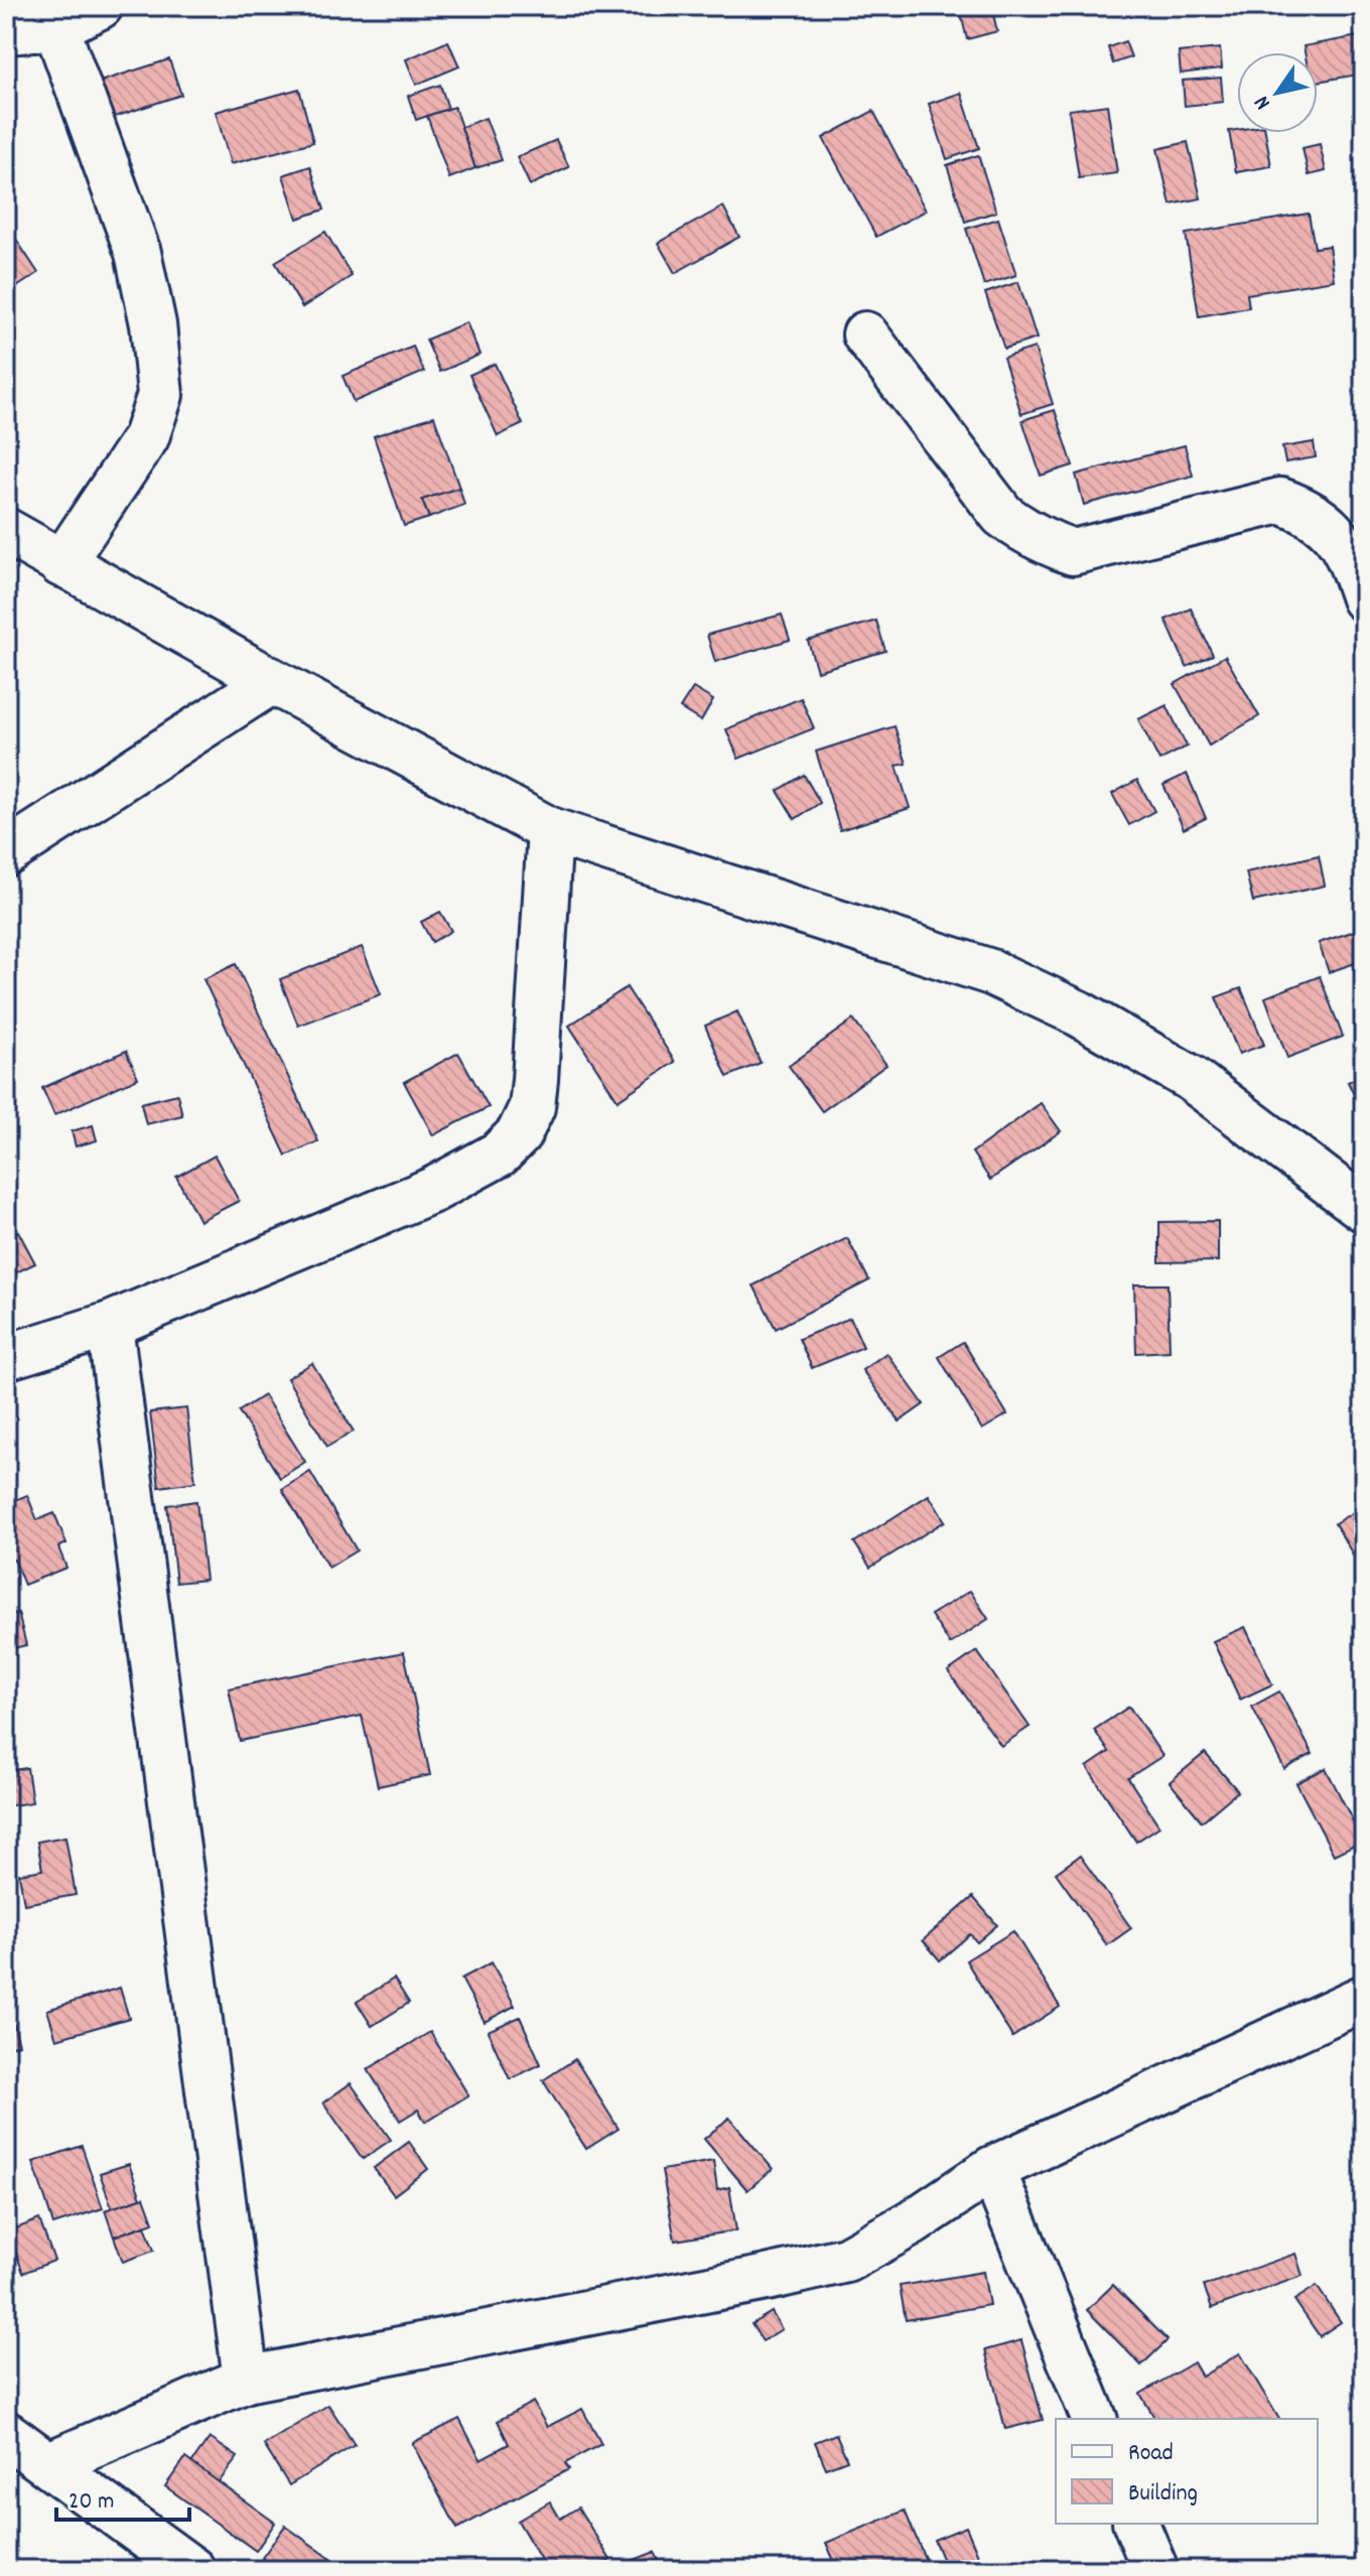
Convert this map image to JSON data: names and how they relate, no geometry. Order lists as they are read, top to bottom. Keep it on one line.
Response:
{"legend":["Road","Building"],"scale_bar":"20 m","north":"bottom left"}
